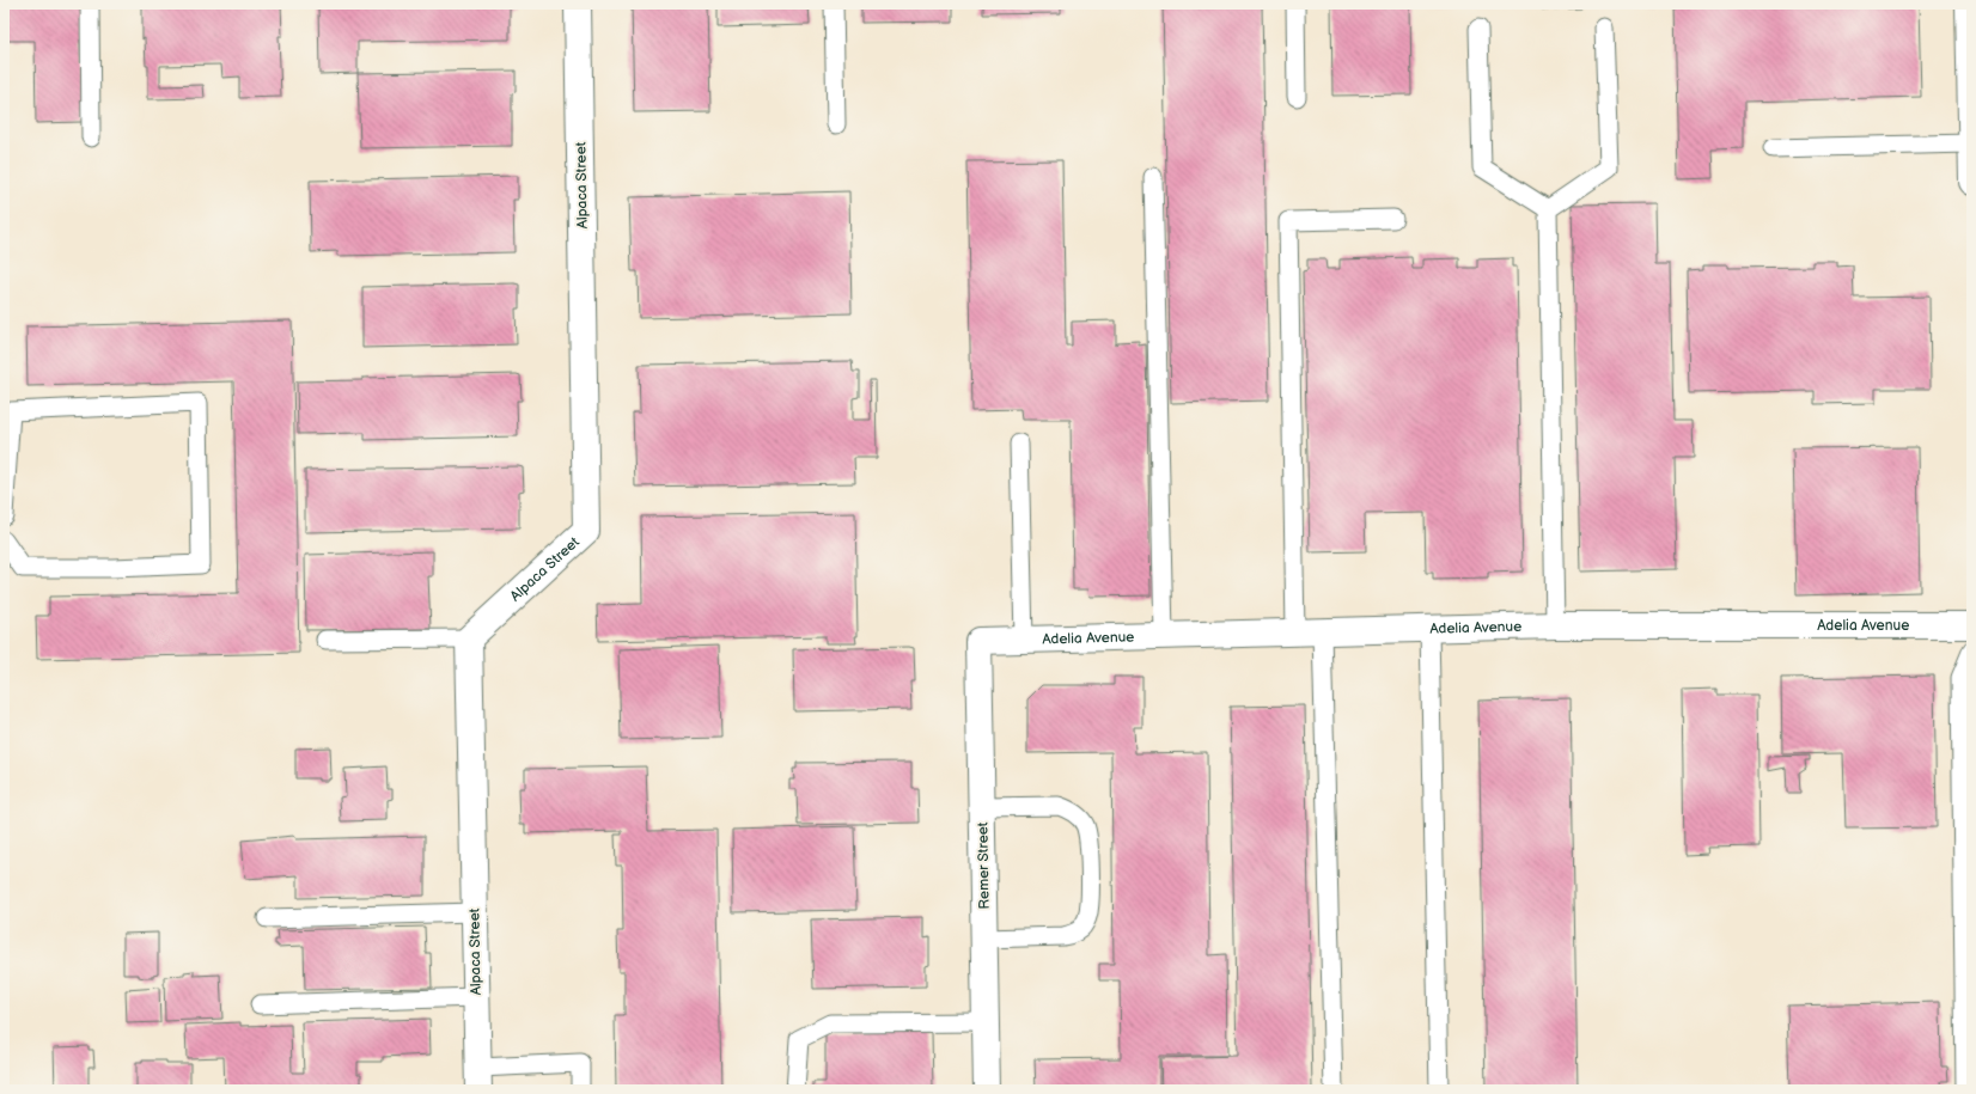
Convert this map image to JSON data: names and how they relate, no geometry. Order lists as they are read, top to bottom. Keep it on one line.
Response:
{"streets":{"street":["Alpaca Street","Adelia Avenue","Remer Street"]},"crossings":[["Adelia Avenue","Remer Street"]]}
